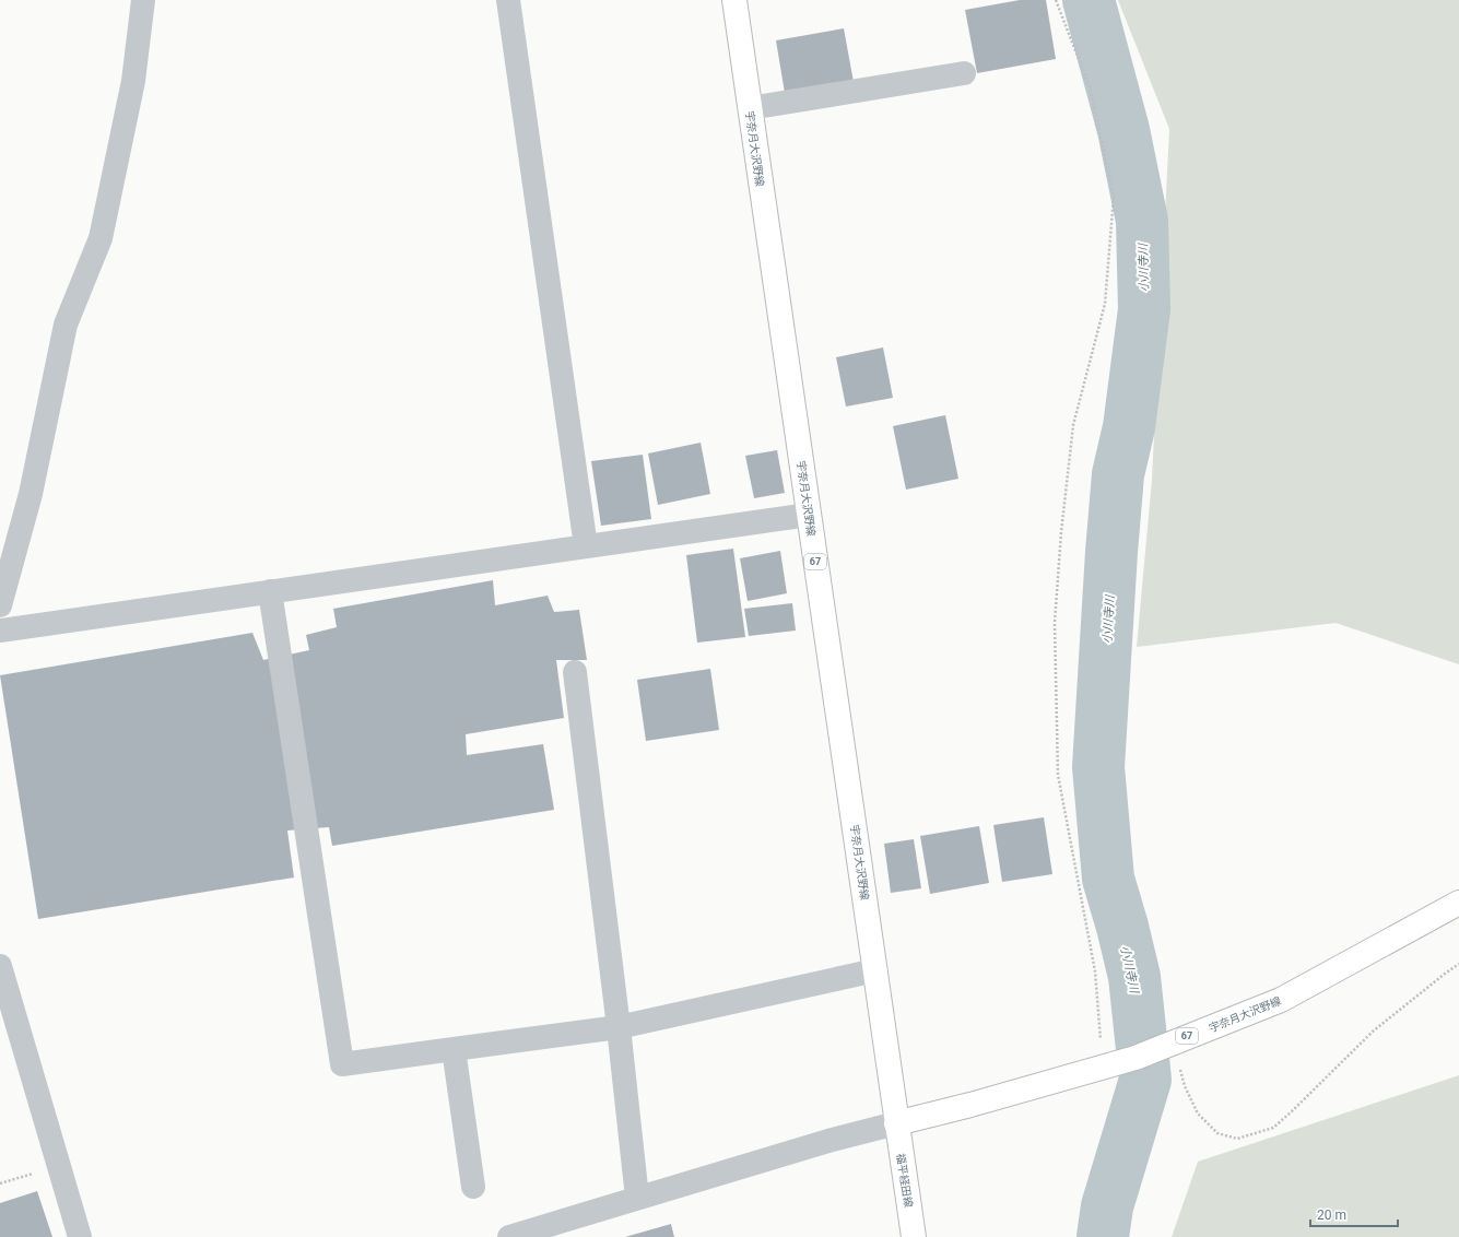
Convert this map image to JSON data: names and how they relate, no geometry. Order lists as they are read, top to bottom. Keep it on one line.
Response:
{"streets":{"main road":["宇奈月大沢野線","67","福平経田線"]},"crossings":[["宇奈月大沢野線","福平経田線"]],"water":["小川寺川"],"scale_bar":"20 m"}
